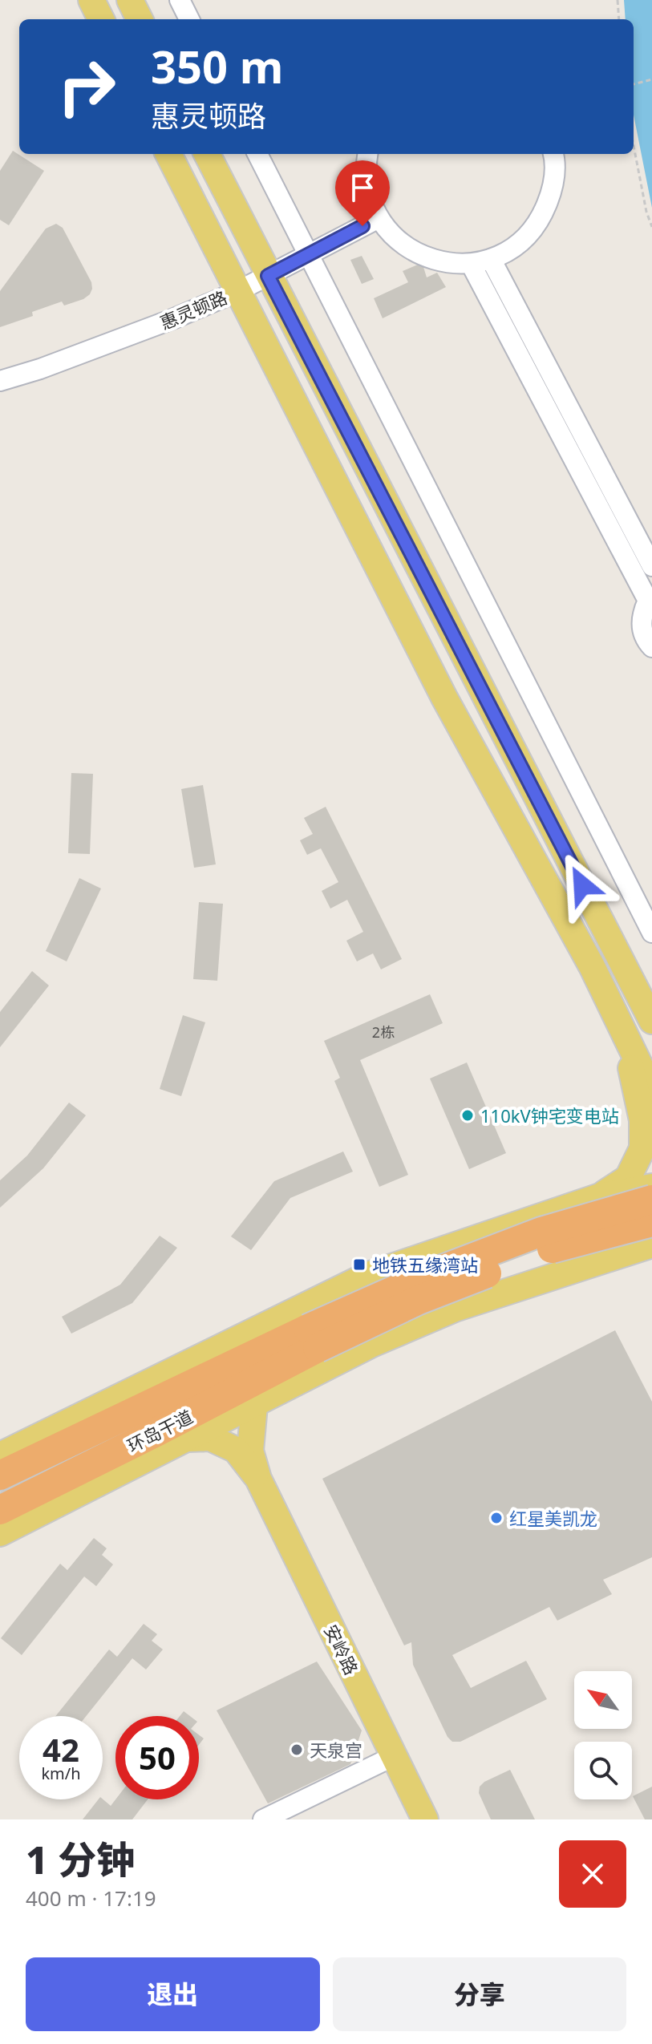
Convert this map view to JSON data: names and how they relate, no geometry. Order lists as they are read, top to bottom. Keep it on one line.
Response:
{"streets":{"highway":["环岛干道"],"main road":["安岭路"],"street":["惠灵顿路"]},"places":{"other":["110kV钟宅变电站","红星美凯龙","天泉宫"],"transit":["地铁五缘湾站"]},"house_numbers":["2栋"],"north":"top left","page":{"turn":["350 m","惠灵顿路"],"speed":"42 km/h","limit":"50","heading":["1 分钟","400 m · 17:19"],"buttons":["退出","分享"]}}
